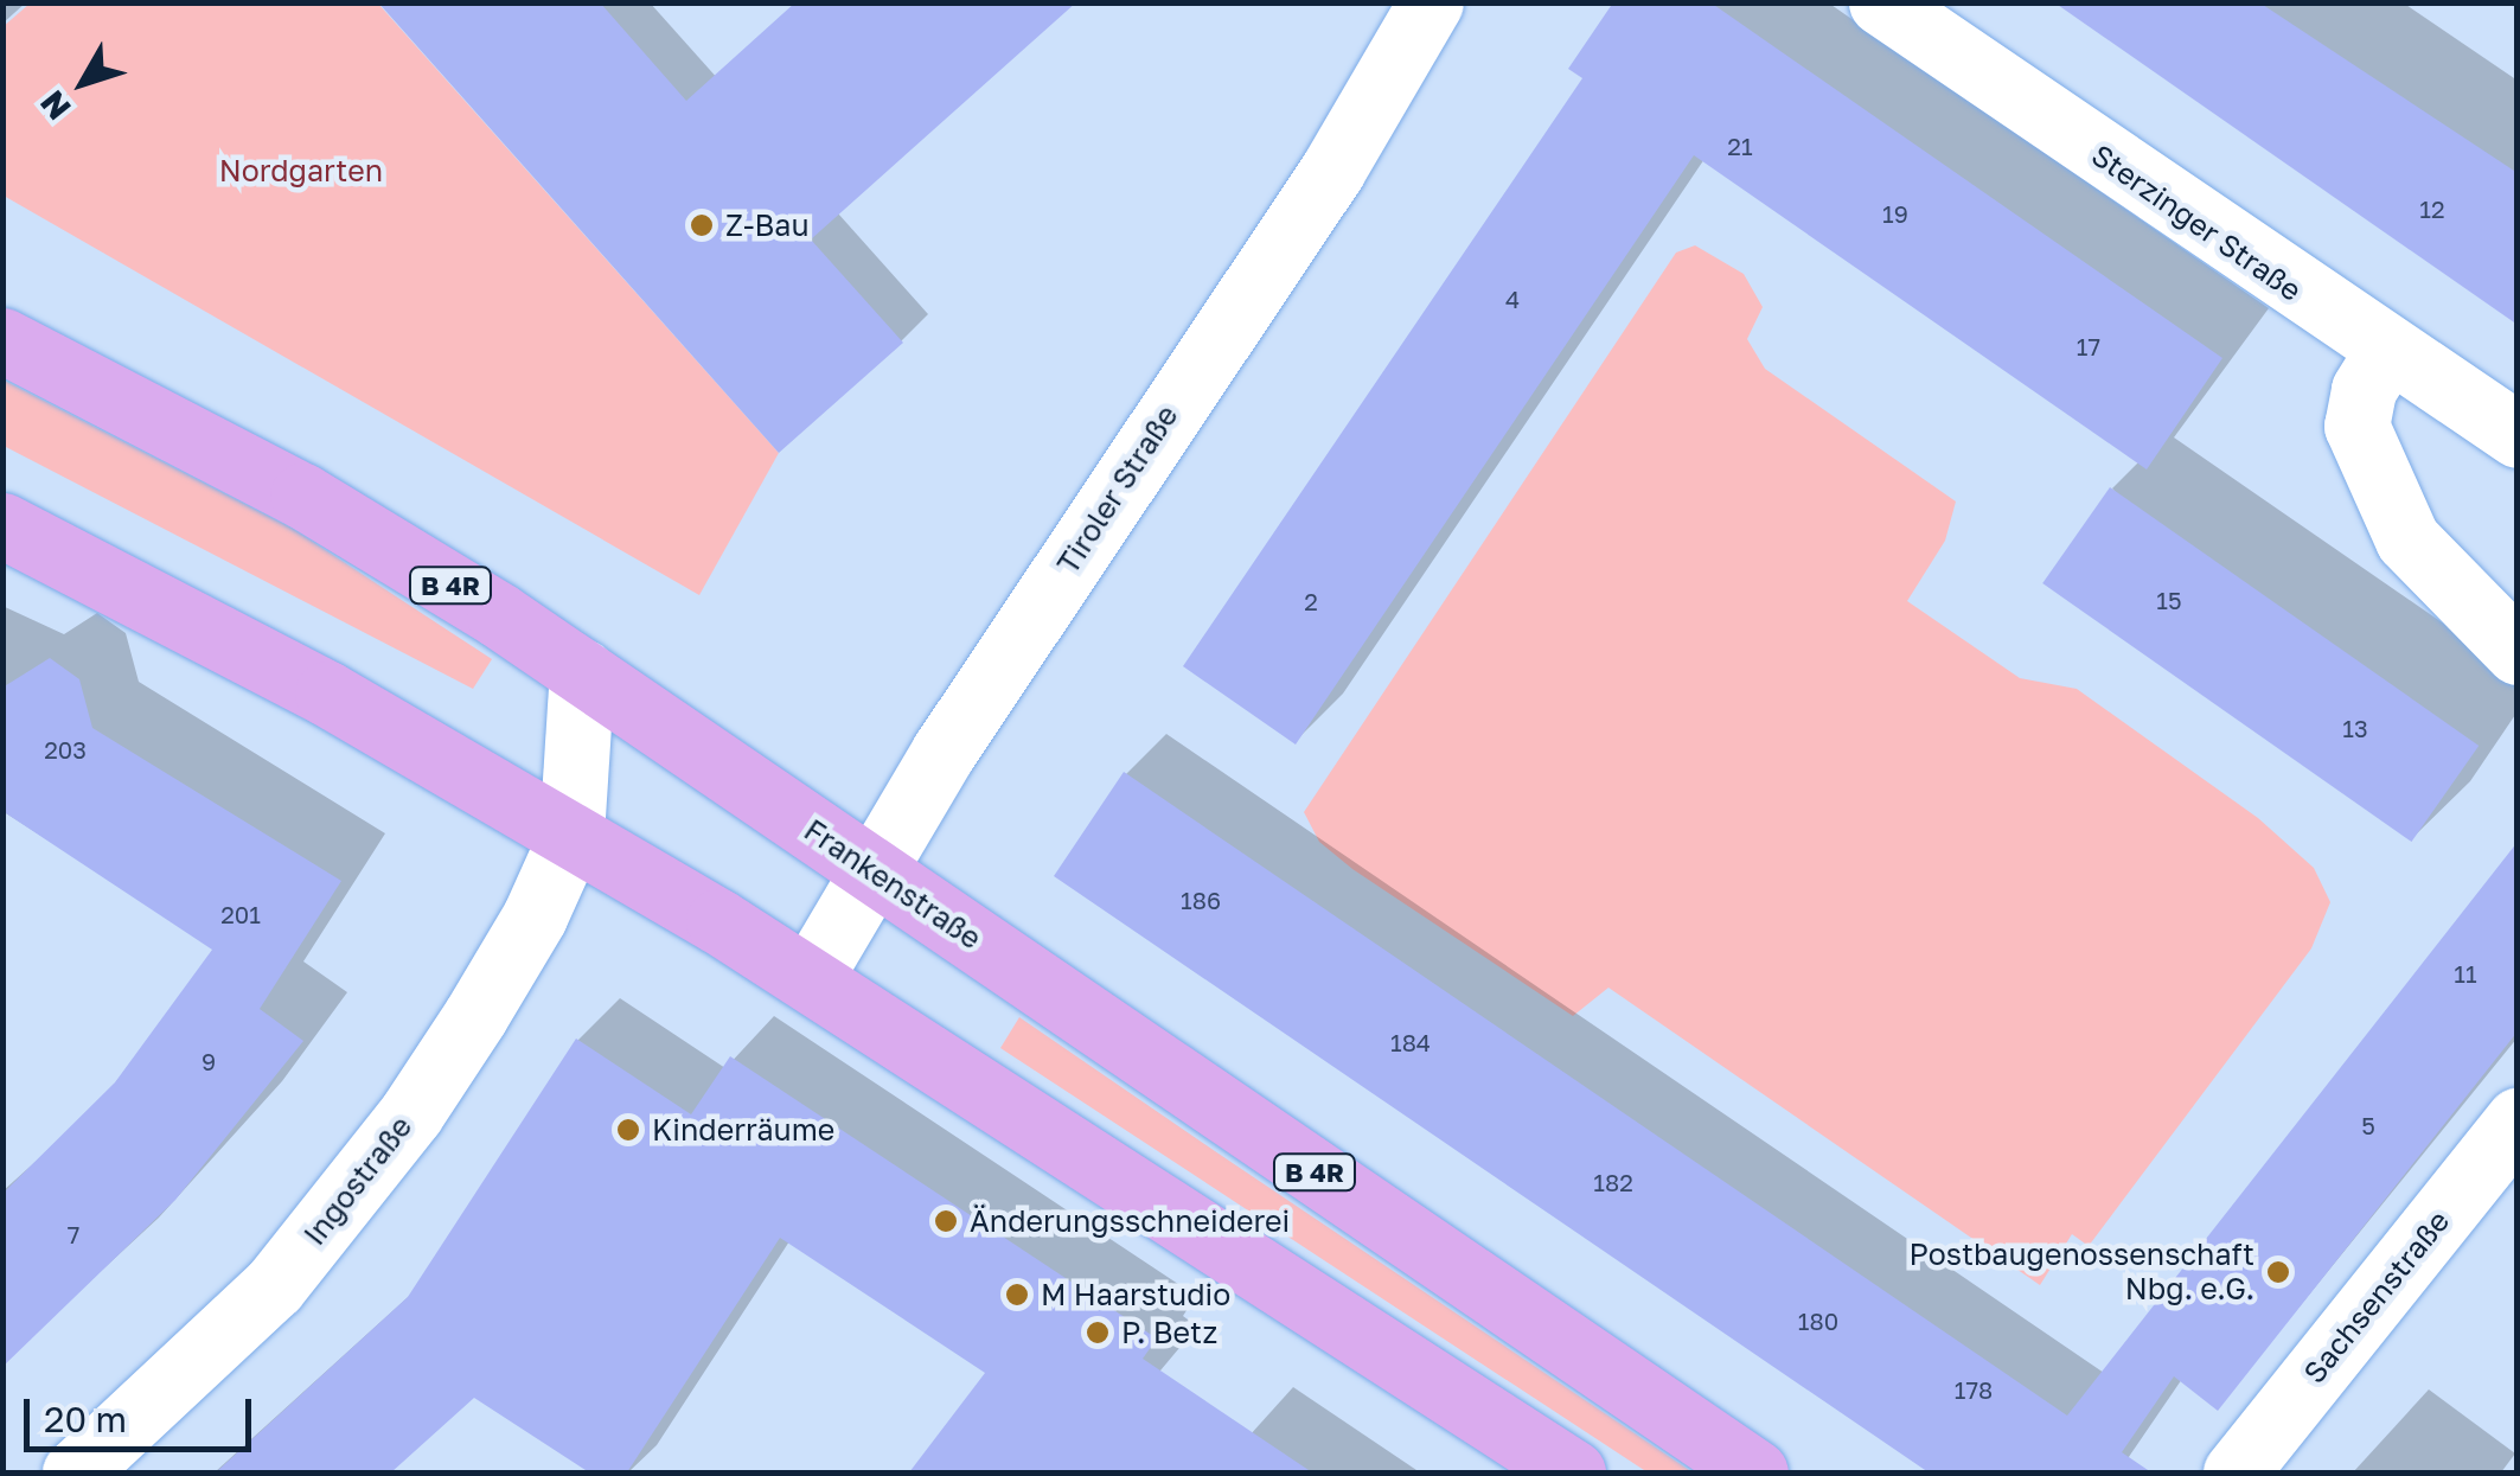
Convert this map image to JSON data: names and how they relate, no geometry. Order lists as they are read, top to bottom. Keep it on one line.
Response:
{"streets":{"main road":["B 4R","Frankenstraße"],"street":["Sterzinger Straße","Tiroler Straße","Ingostraße","Sachsenstraße"]},"crossings":[["Tiroler Straße","Frankenstraße"],["Frankenstraße","Ingostraße"]],"parks":["Nordgarten"],"places":["Z-Bau","Kinderräume","Änderungsschneiderei","Postbaugenossenschaft Nbg. e.G.","M Haarstudio","P. Betz"],"house_numbers":["21","12","19","4","17","15","2","13","203","186","201","11","184","9","5","182","7","180","178"],"scale_bar":"20 m","north":"bottom left"}
